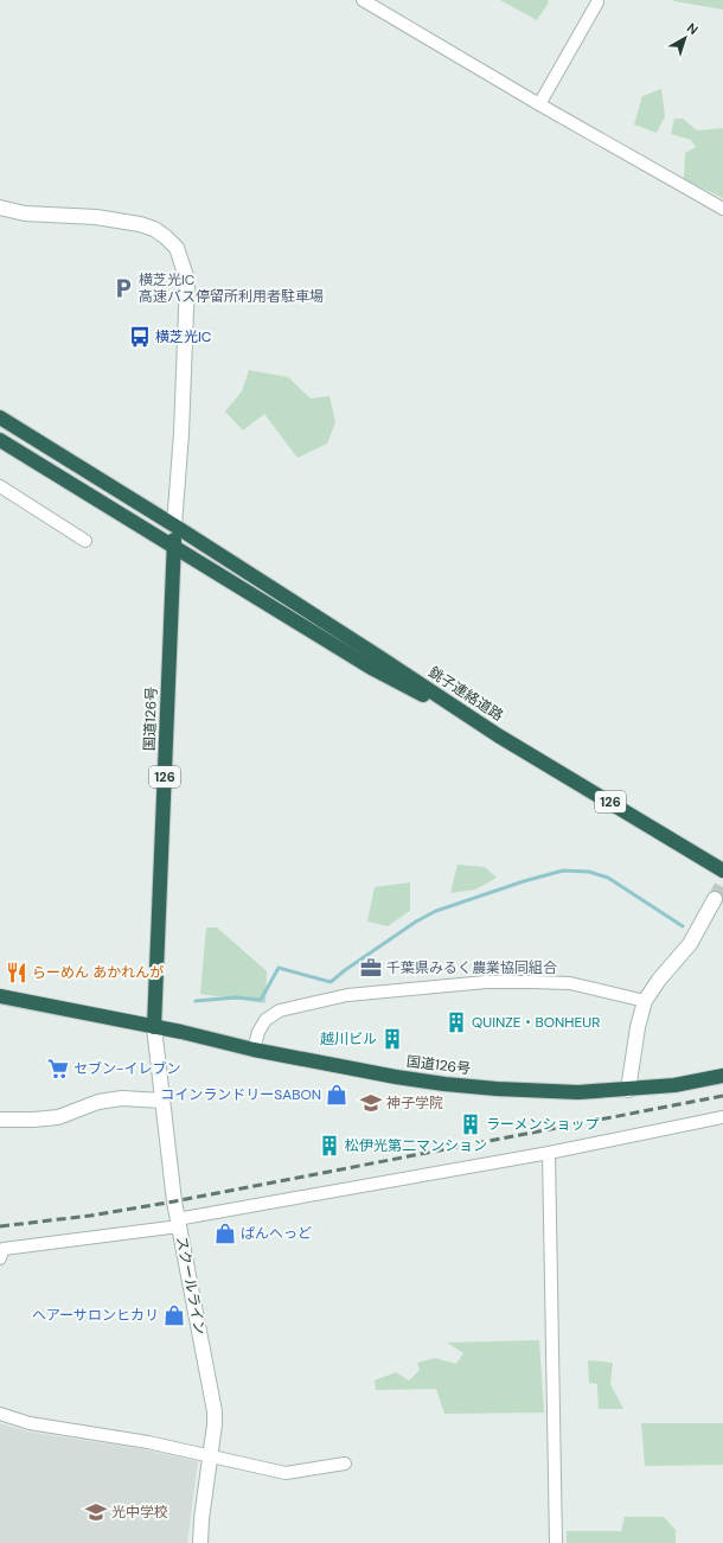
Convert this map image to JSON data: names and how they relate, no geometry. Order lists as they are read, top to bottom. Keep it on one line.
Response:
{"streets":{"highway":["銚子連絡道路","国道126号","126"],"street":["スクールライン"]},"crossings":[["銚子連絡道路","国道126号"],["銚子連絡道路","126"],["国道126号","126"],["国道126号","スクールライン"]],"places":{"parking":["横芝光IC 高速バス停留所利用者駐車場"],"bus stop":["横芝光IC"],"office":["千葉県みるく農業協同組合"],"restaurant":["らーめん あかれんが"],"building":["QUINZE・BONHEUR","越川ビル","ラーメンショップ","松伊光第二マンション"],"supermarket":["セブン-イレブン"],"shop":["コインランドリーSABON","ぱんへっど","ヘアーサロンヒカリ"],"school or university":["神子学院","光中学校"]},"north":"top right"}
